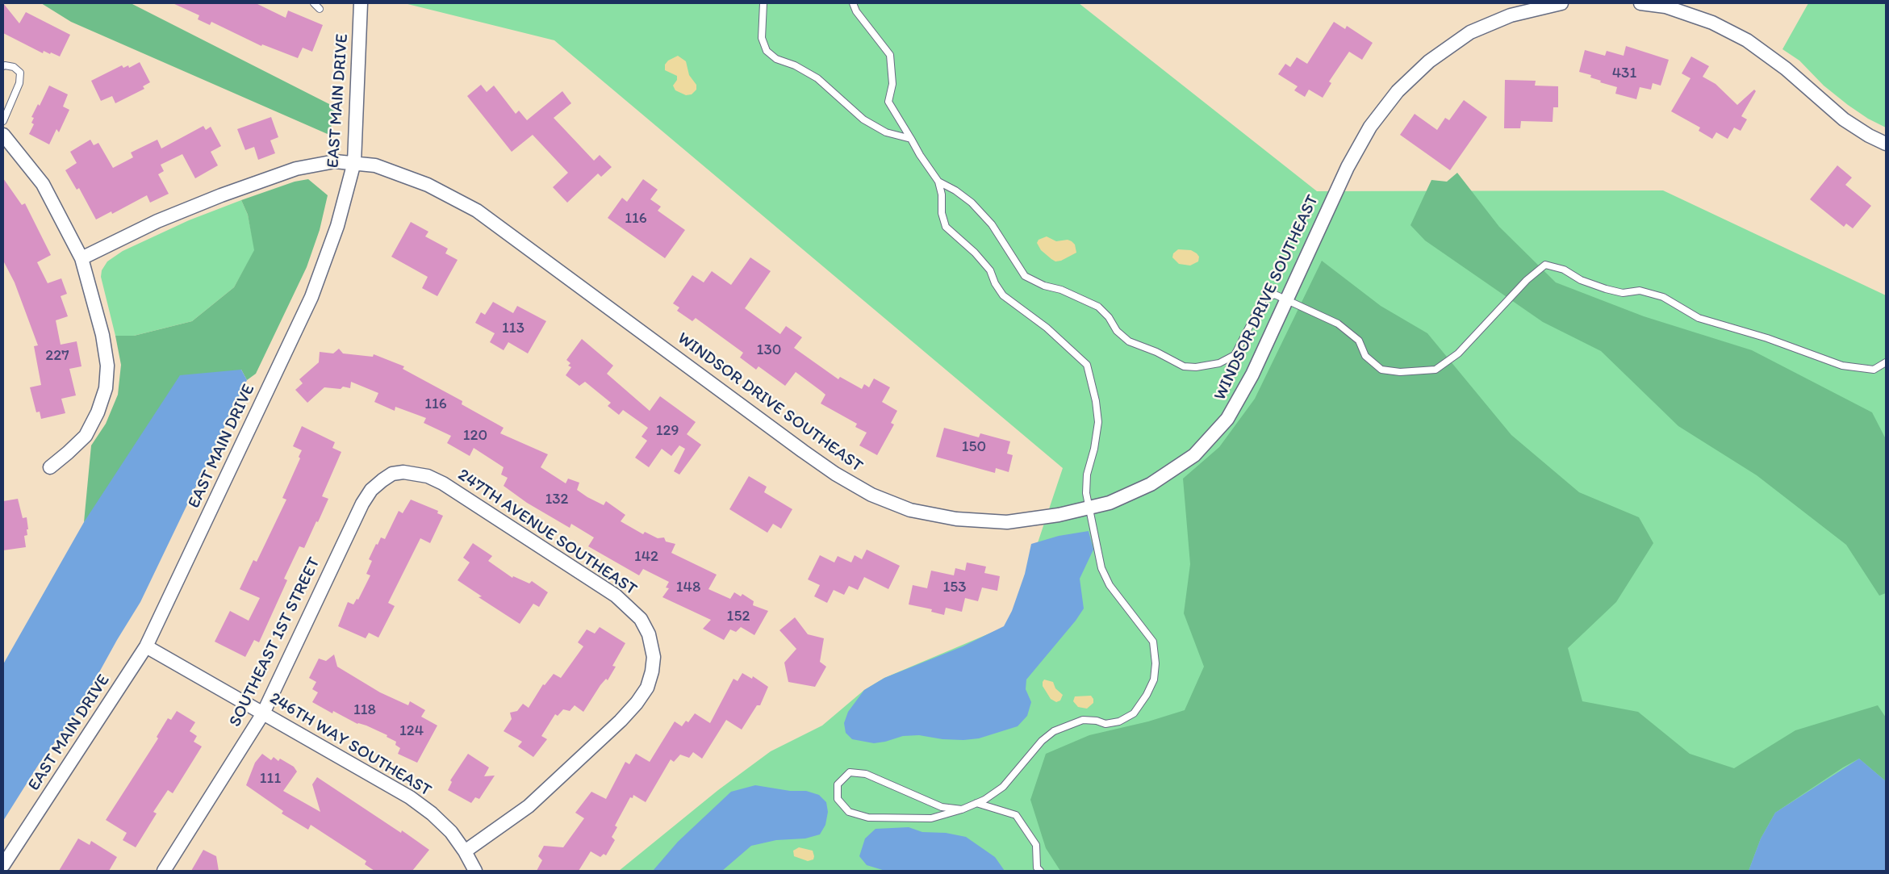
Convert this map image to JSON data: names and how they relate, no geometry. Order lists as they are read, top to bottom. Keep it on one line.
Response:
{"streets":{"street":["EAST MAIN DRIVE","WINDSOR DRIVE SOUTHEAST","247TH AVENUE SOUTHEAST","SOUTHEAST 1ST STREET","246TH WAY SOUTHEAST"]},"crossings":[["EAST MAIN DRIVE","WINDSOR DRIVE SOUTHEAST"],["EAST MAIN DRIVE","246TH WAY SOUTHEAST"],["247TH AVENUE SOUTHEAST","SOUTHEAST 1ST STREET"],["247TH AVENUE SOUTHEAST","246TH WAY SOUTHEAST"],["SOUTHEAST 1ST STREET","246TH WAY SOUTHEAST"]],"house_numbers":["431","116","113","130","227","116","129","120","150","132","142","148","153","152","118","124","111"]}
